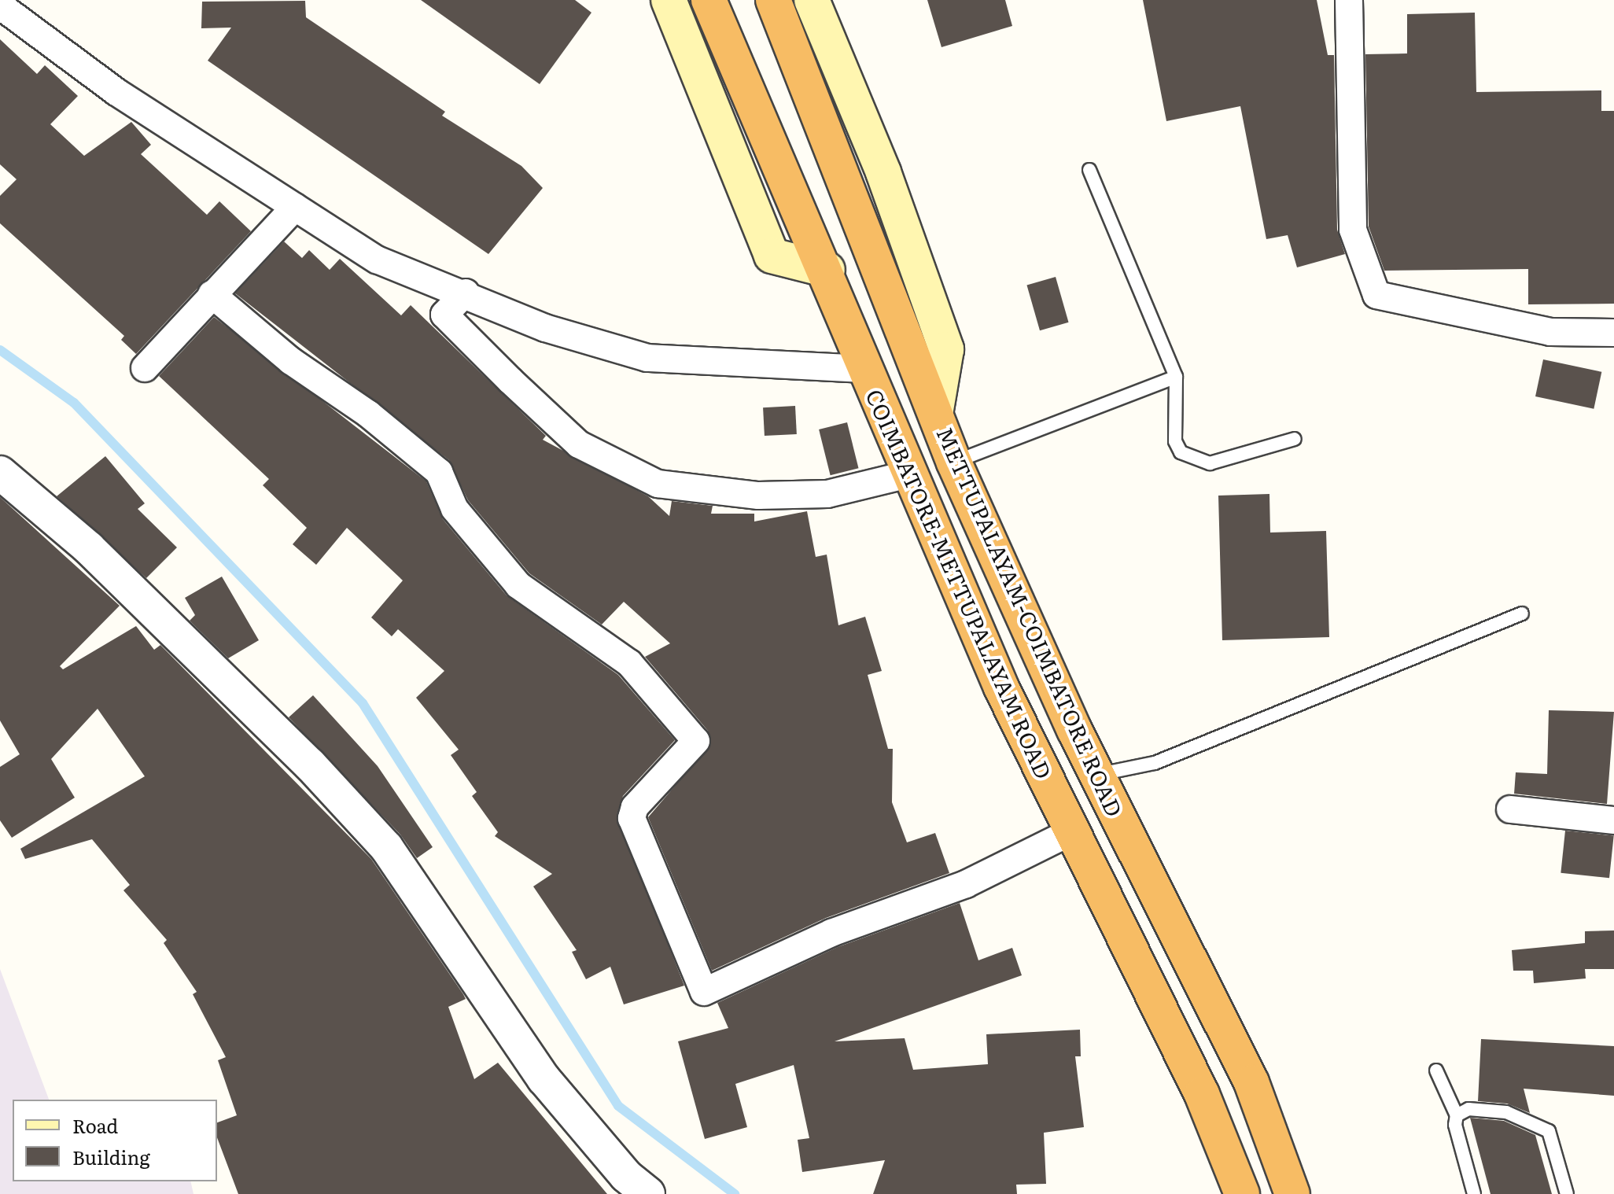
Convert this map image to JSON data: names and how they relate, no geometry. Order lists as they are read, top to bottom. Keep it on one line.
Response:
{"streets":{"highway":["COIMBATORE-METTUPALAYAM ROAD","METTUPALAYAM-COIMBATORE ROAD"]},"legend":["Road","Building"]}
